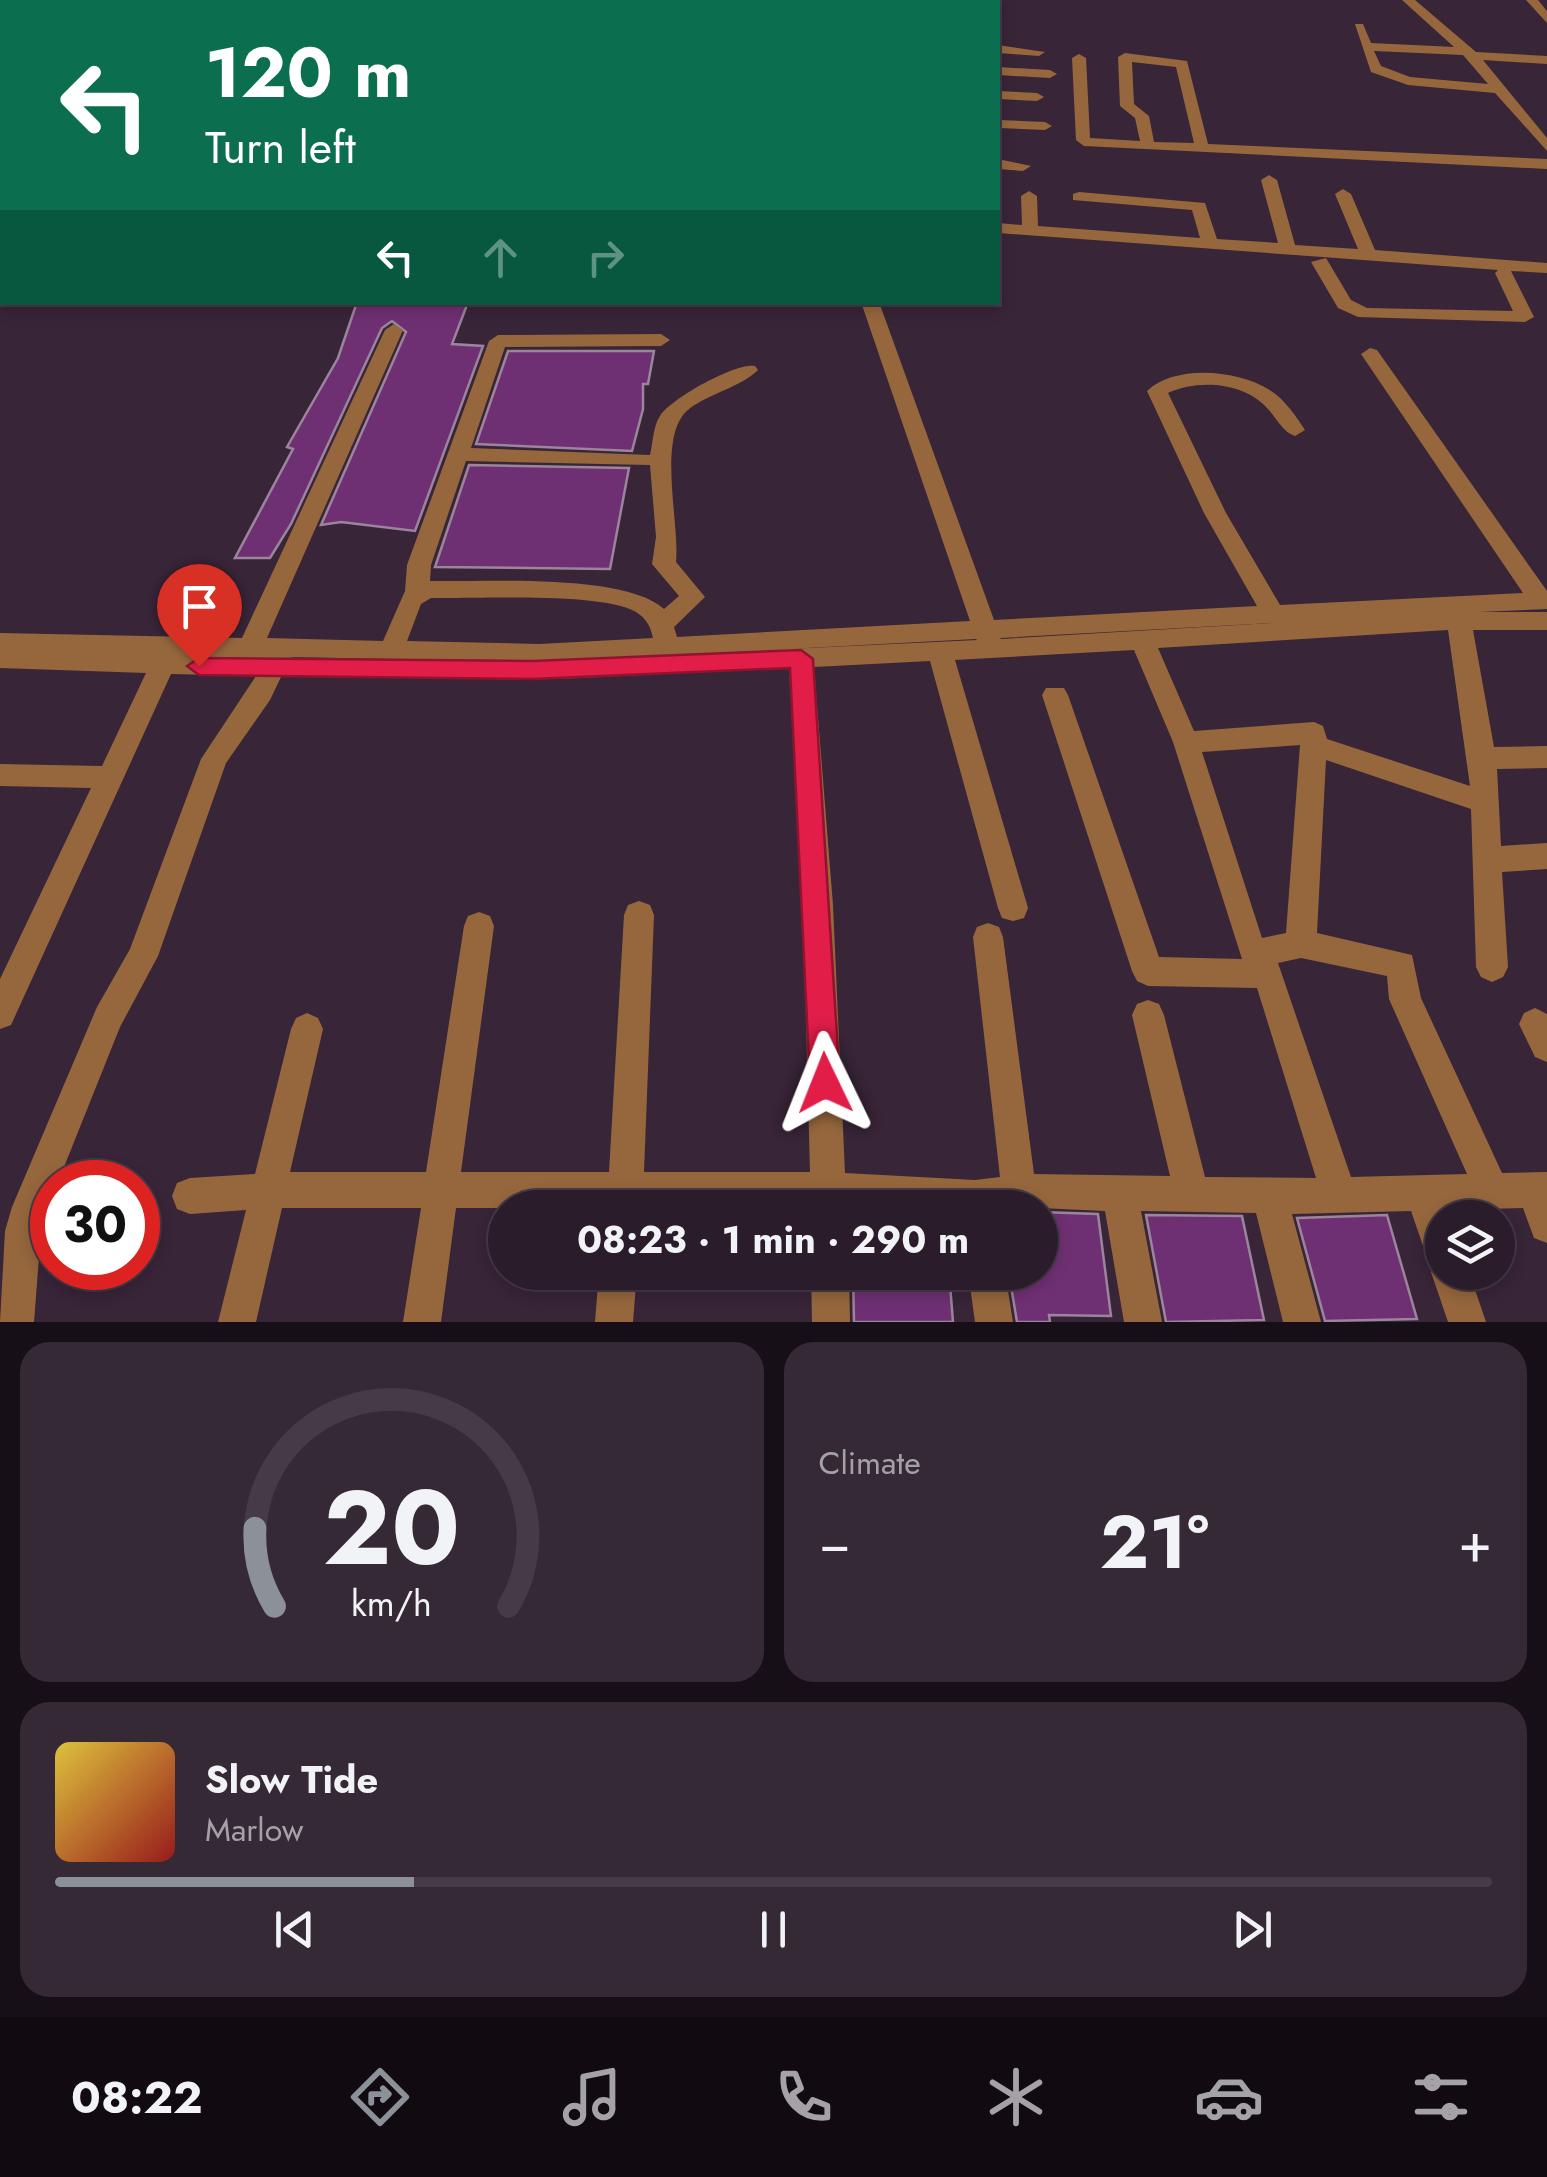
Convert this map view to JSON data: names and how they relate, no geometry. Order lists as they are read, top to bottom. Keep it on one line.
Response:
{"page":{"turn":["120 m","Turn left"],"limit":"30","trip":"08:23 · 1 min · 290 m","tile":"Climate","heat":["−","21°","+"],"song":["Slow Tide","Marlow"],"tabs":"08:22","gauge":["20","km/h"]}}
